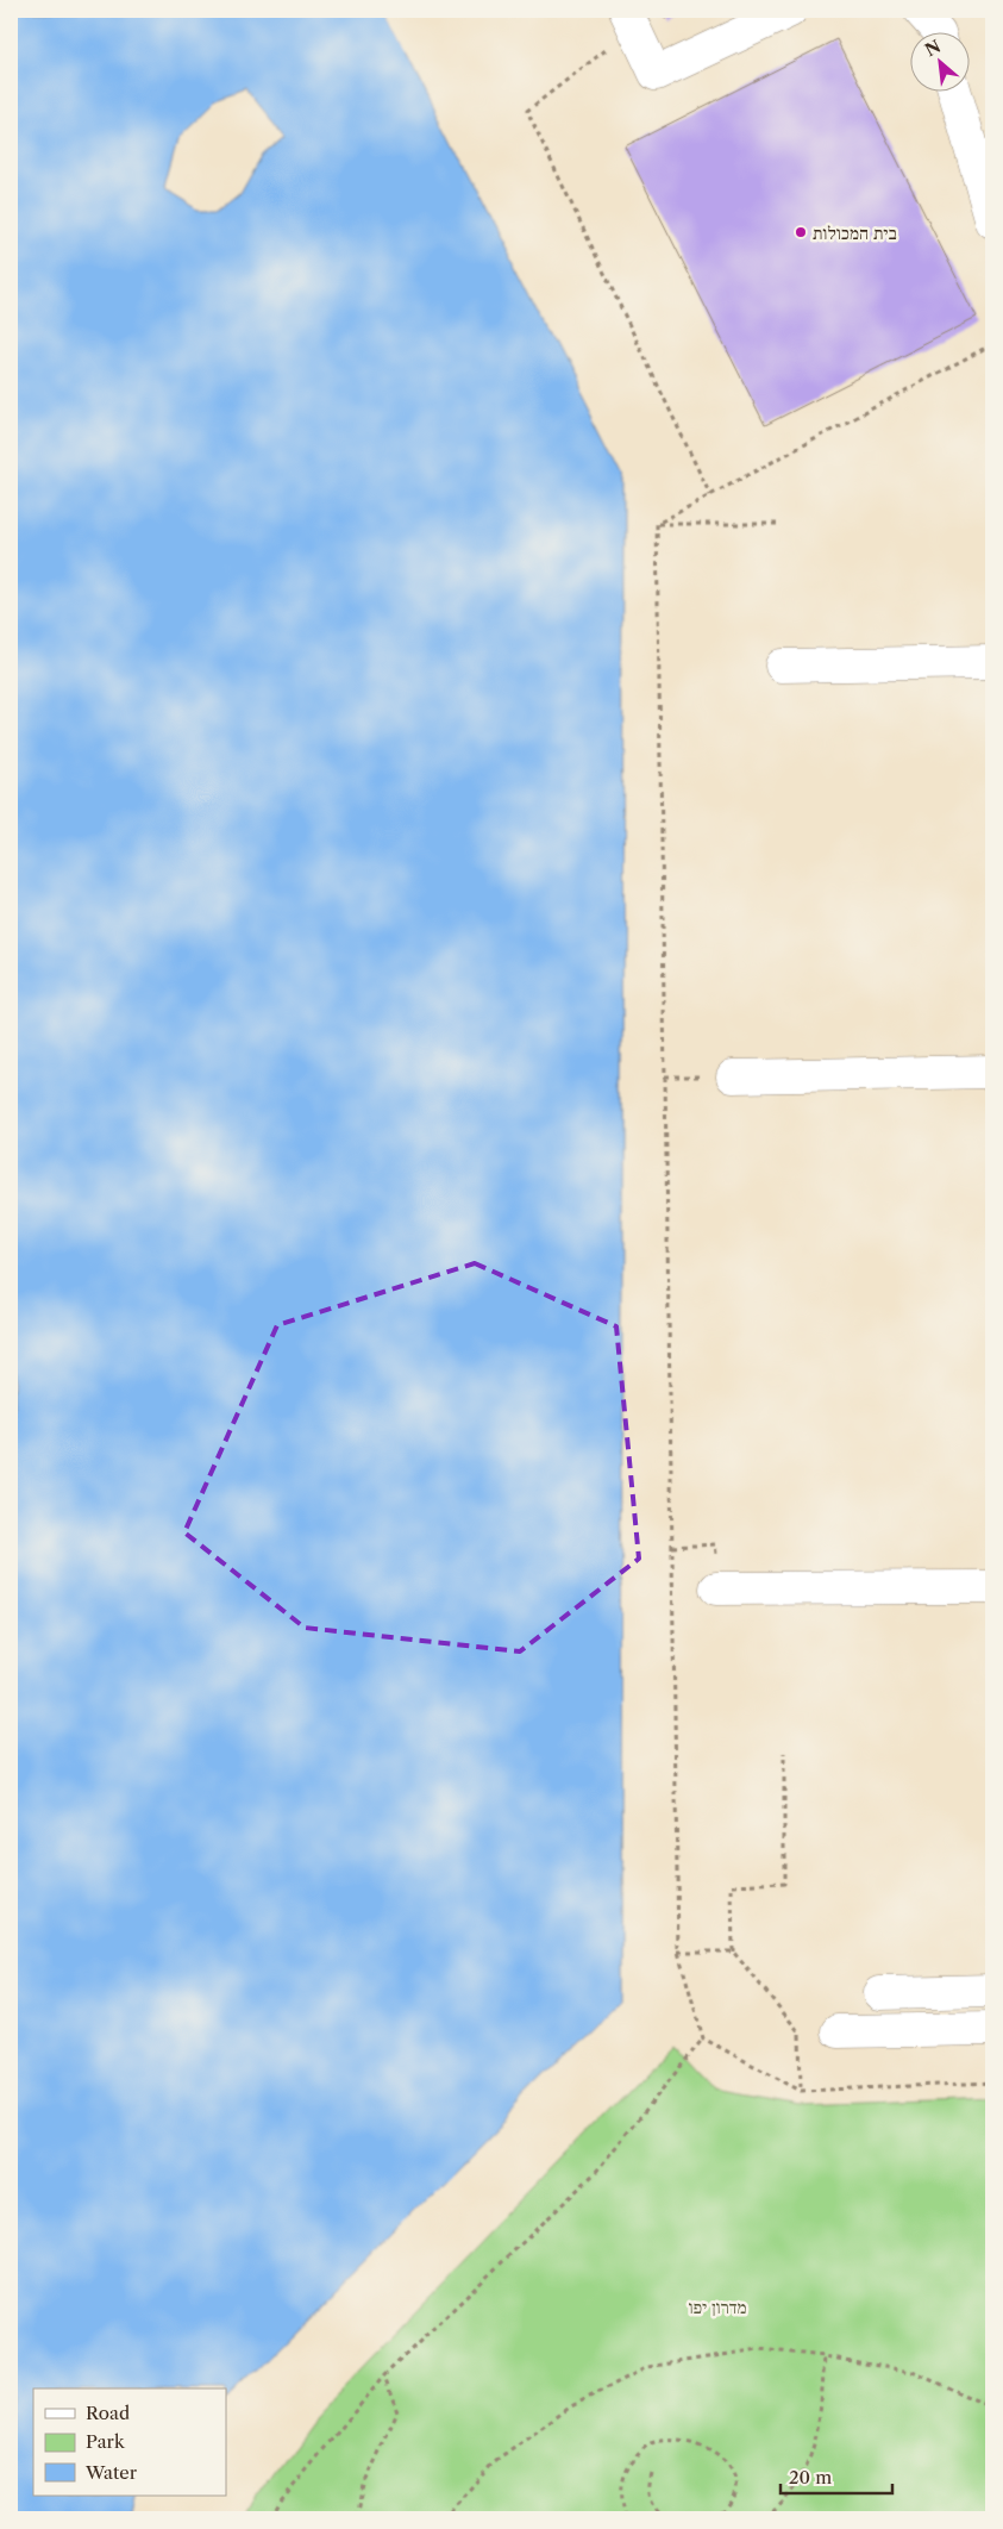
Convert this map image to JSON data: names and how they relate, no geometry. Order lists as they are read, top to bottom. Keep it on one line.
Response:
{"parks":["מדרון יפו"],"places":["בית המכולות"],"legend":["Road","Park","Water"],"scale_bar":"20 m","north":"top left"}
